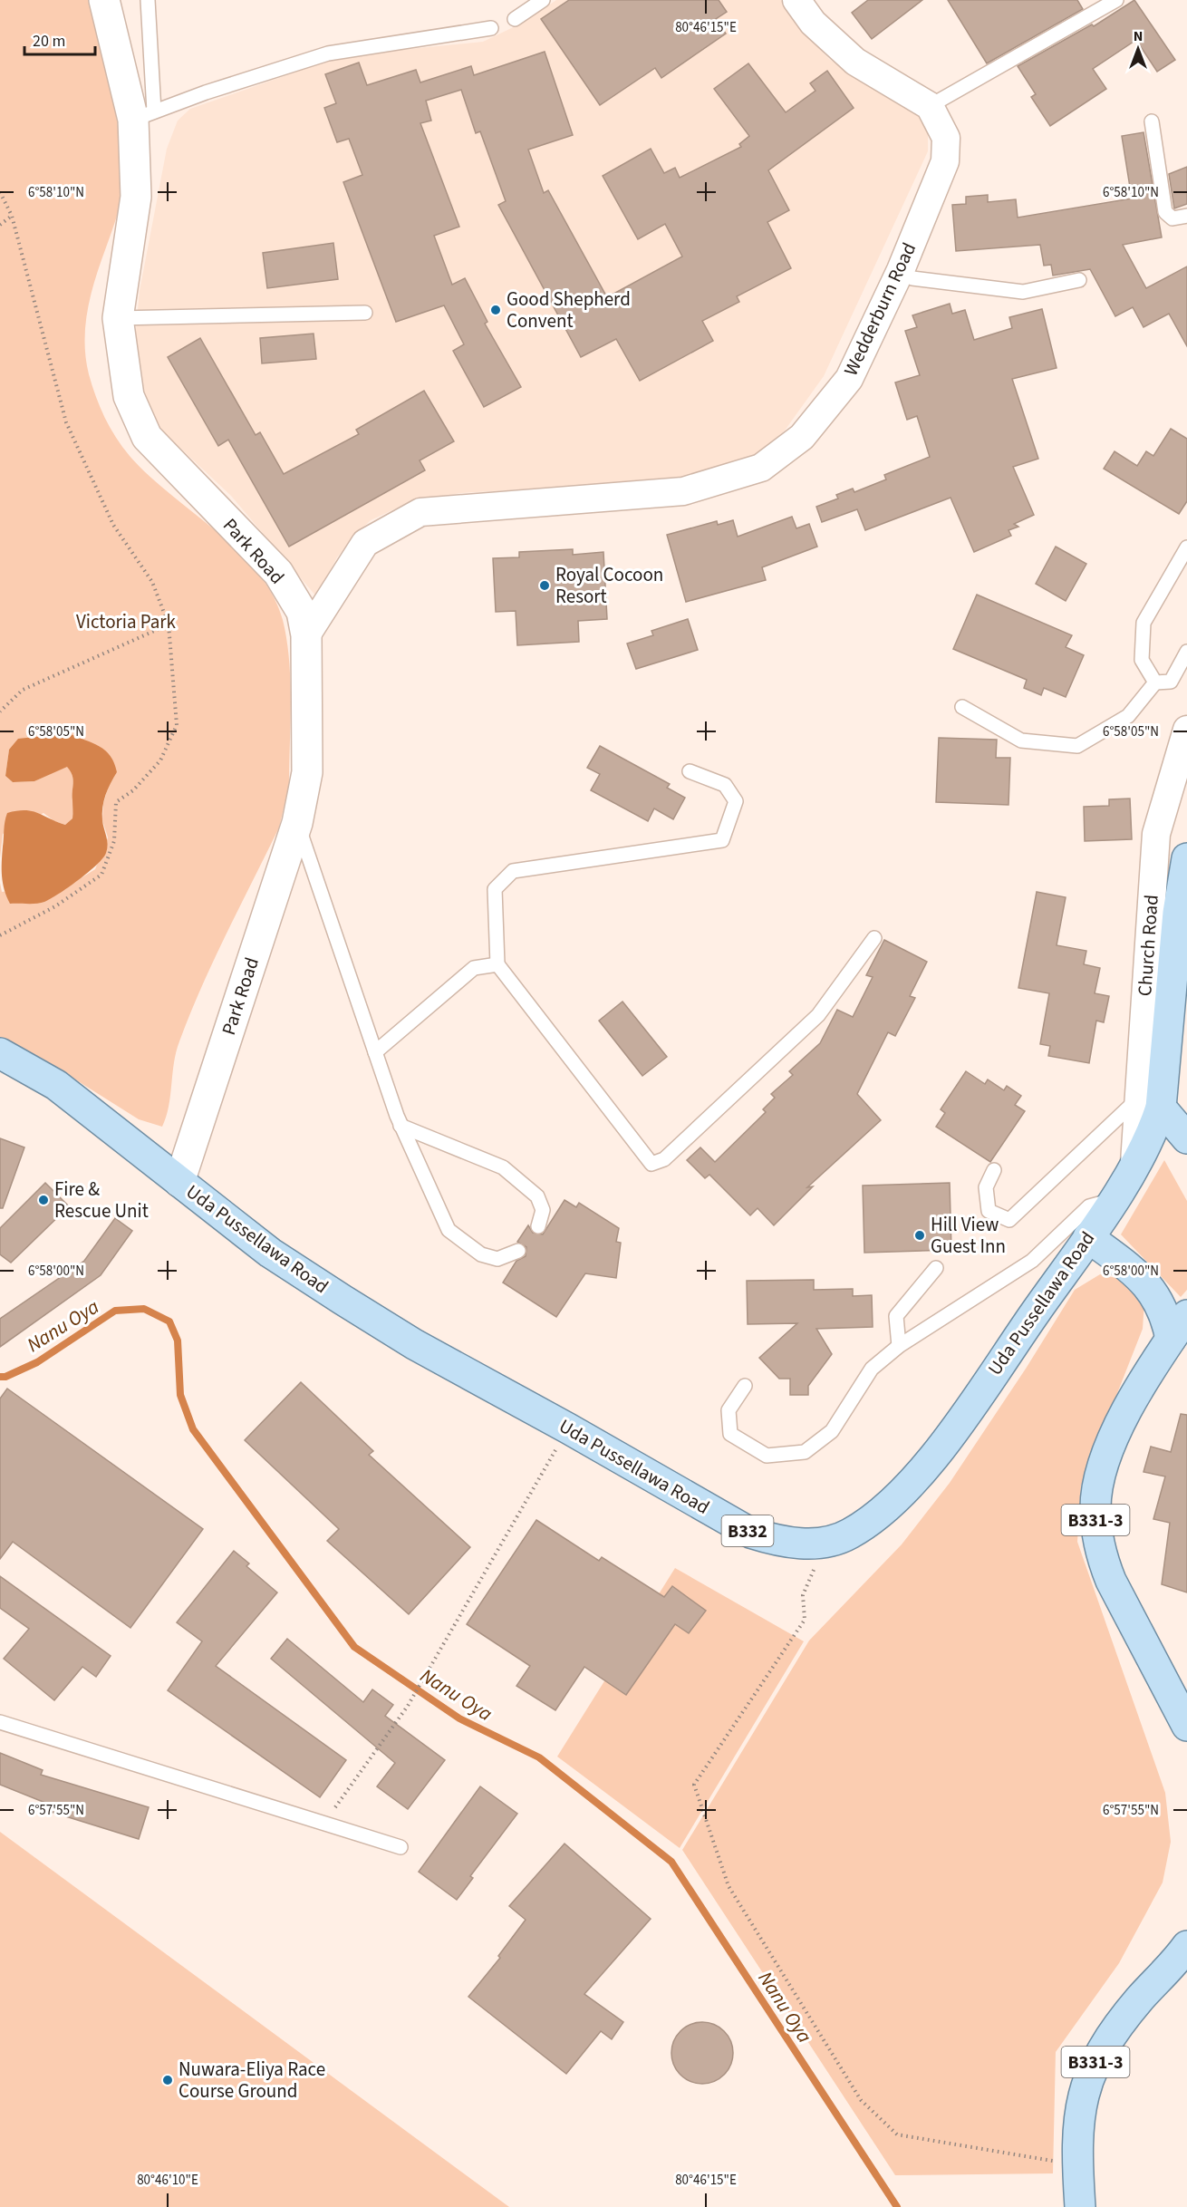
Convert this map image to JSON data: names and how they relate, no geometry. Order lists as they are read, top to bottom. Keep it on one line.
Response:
{"streets":{"main road":["Uda Pussellawa Road","B331-3","B332"],"street":["Wedderburn Road","Park Road","Church Road"]},"crossings":[["Wedderburn Road","Park Road"],["Park Road","Uda Pussellawa Road"],["Church Road","Uda Pussellawa Road"]],"water":["Nanu Oya"],"parks":["Victoria Park"],"places":["Good Shepherd Convent","Royal Cocoon Resort","Fire & Rescue Unit","Hill View Guest Inn","Nuwara-Eliya Race Course Ground"],"scale_bar":"20 m","north":"top","coordinates":["80°46'15\"E","6°58'10\"N","6°58'05\"N","6°58'00\"N","6°57'55\"N","80°46'10\"E"]}
